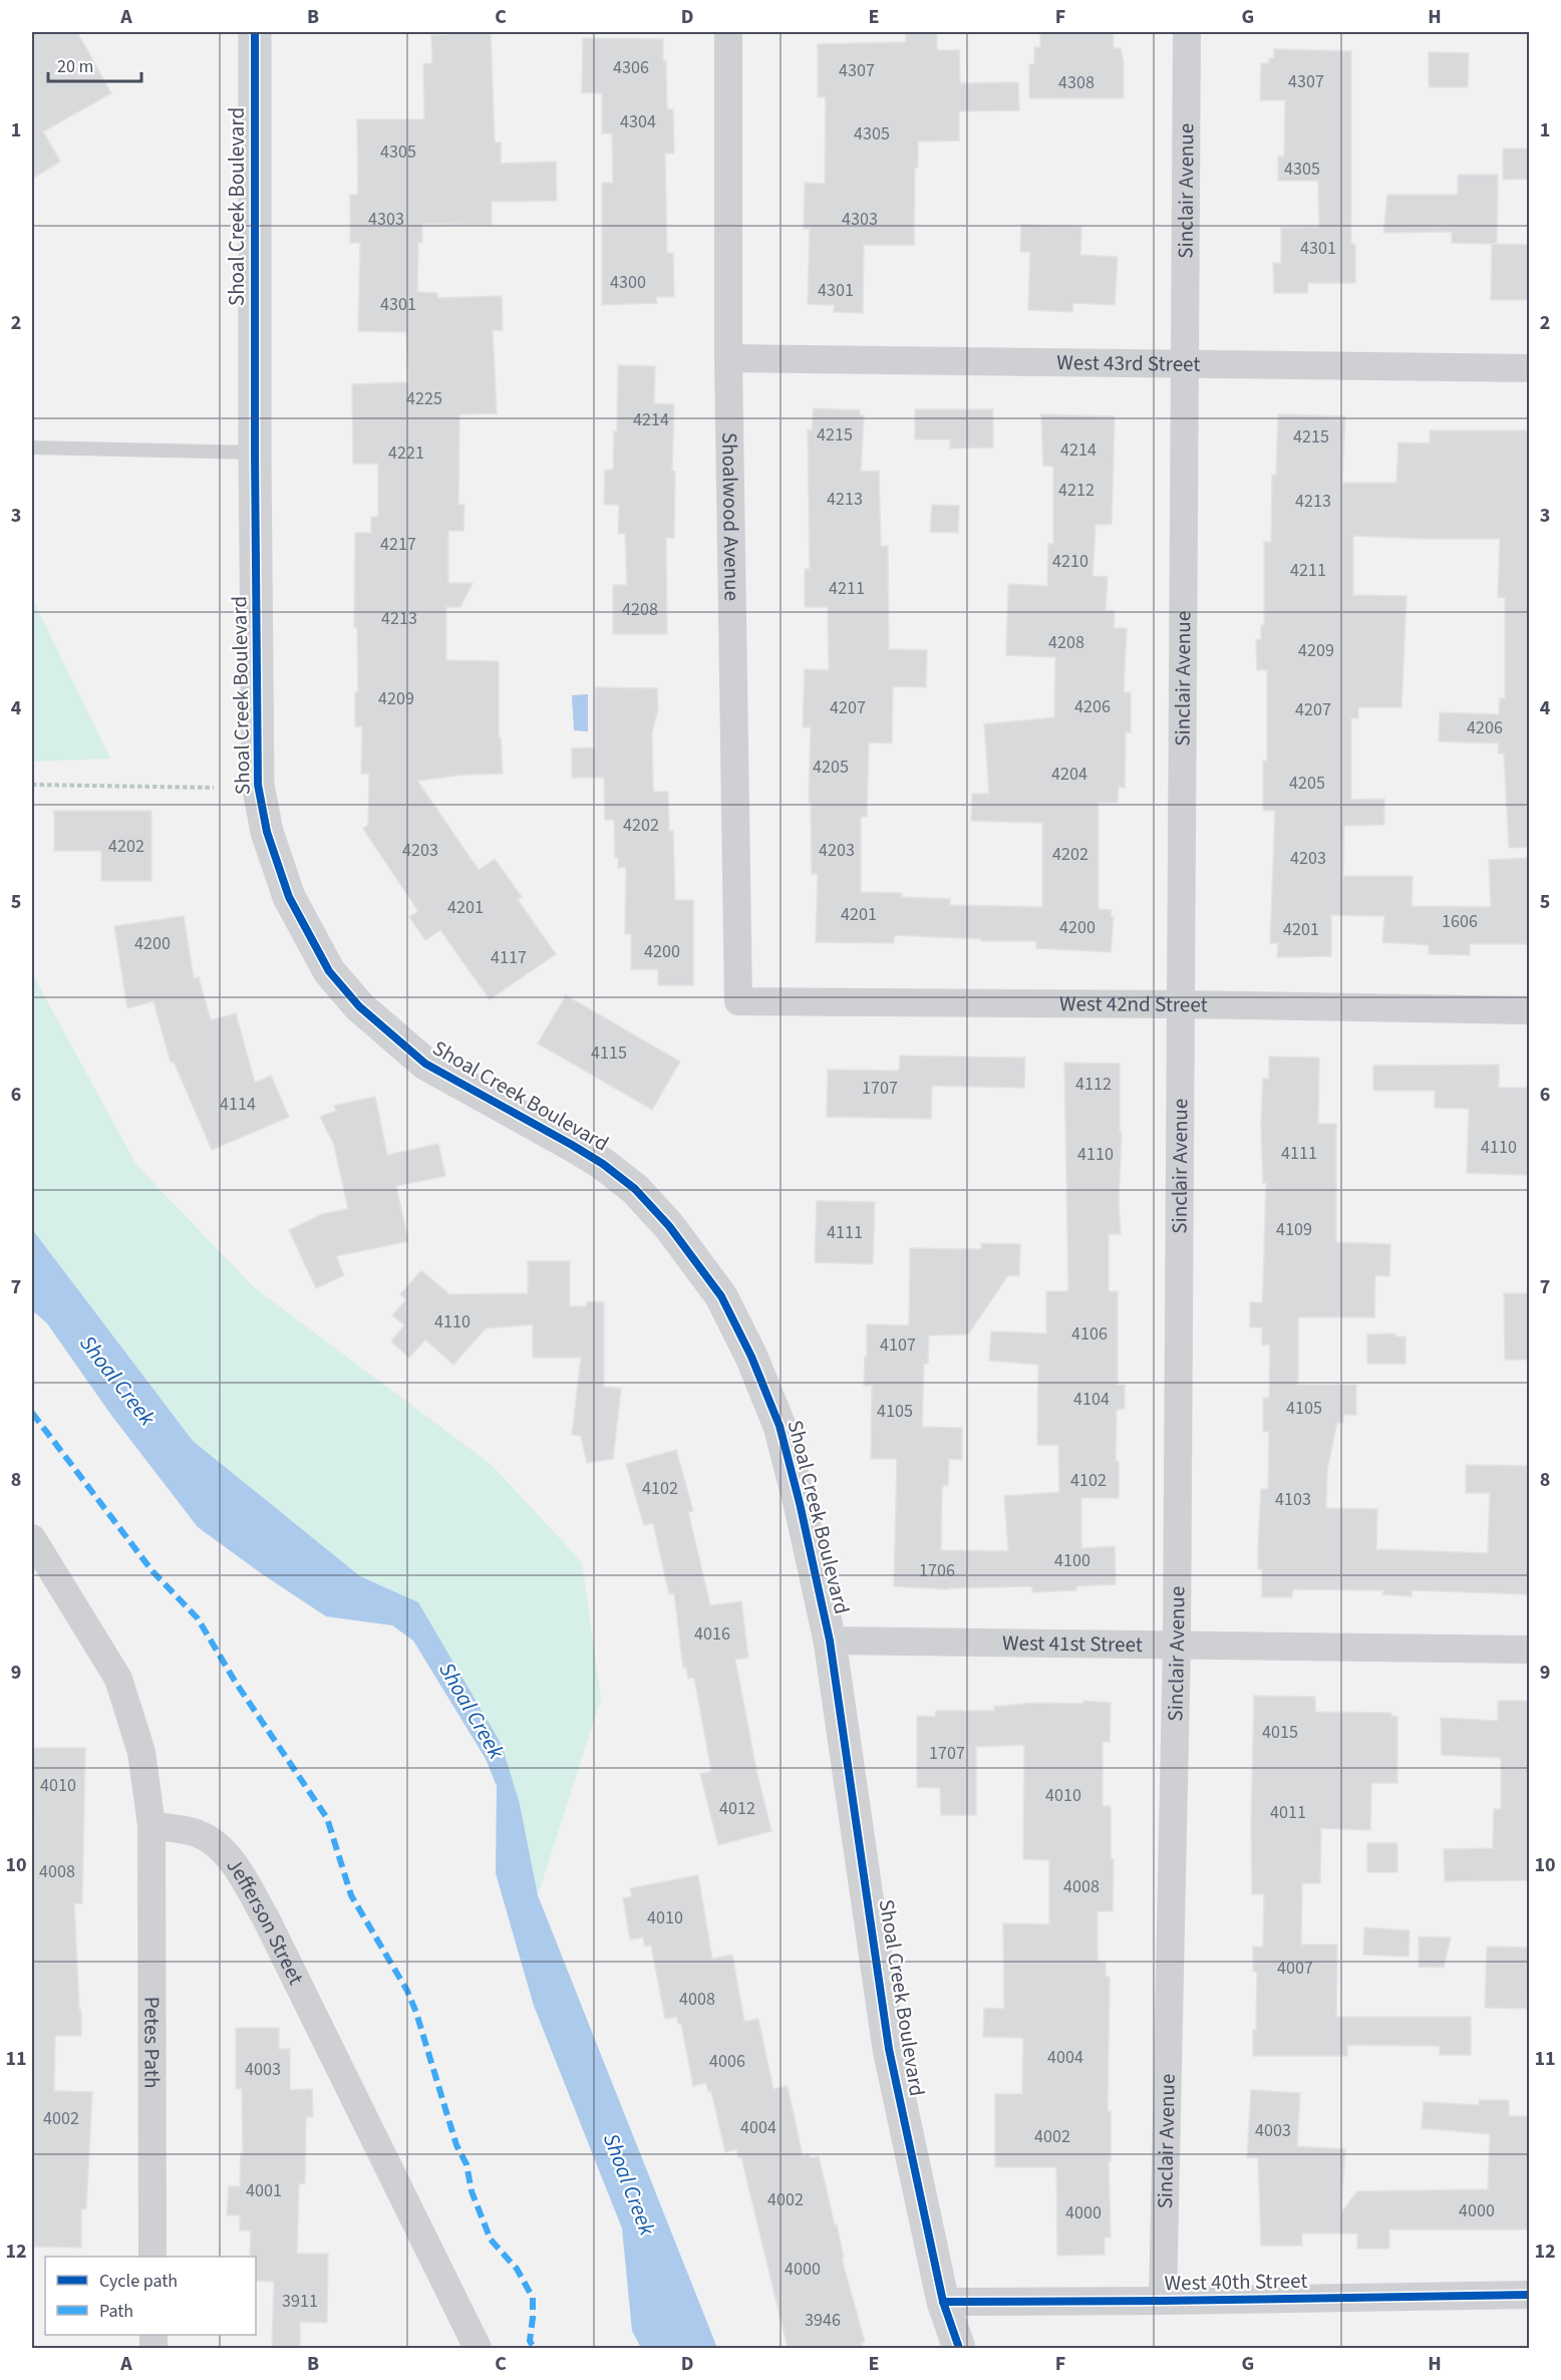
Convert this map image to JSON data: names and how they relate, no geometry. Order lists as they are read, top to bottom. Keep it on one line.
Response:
{"streets":{"street":["Sinclair Avenue","Shoal Creek Boulevard","West 43rd Street","Shoalwood Avenue","West 42nd Street","West 41st Street","Jefferson Street","Petes Path","West 40th Street"]},"crossings":[["Sinclair Avenue","West 43rd Street"],["Sinclair Avenue","West 42nd Street"],["Sinclair Avenue","West 41st Street"],["Sinclair Avenue","West 40th Street"],["Shoal Creek Boulevard","West 41st Street"],["Shoal Creek Boulevard","West 40th Street"],["West 43rd Street","Shoalwood Avenue"],["Shoalwood Avenue","West 42nd Street"],["Jefferson Street","Petes Path"]],"water":["Shoal Creek"],"house_numbers":["4306","4307","4307","4308","4304","4305","4305","4305","4303","4303","4301","4300","4301","4301","4225","4214","4215","4215","4214","4221","4212","4213","4213","4217","4210","4211","4211","4208","4213","4208","4209","4209","4206","4207","4207","4206","4205","4204","4205","4202","4202","4203","4203","4202","4203","4201","4201","1606","4200","4201","4200","4200","4117","4115","4112","1707","4114","4110","4111","4110","4109","4111","4110","4106","4107","4104","4105","4105","4102","4102","4103","4100","1706","4016","4015","1707","4010","4010","4012","4011","4008","4008","4010","4007","4008","4004","4006","4003","4002","4004","4003","4002","4001","4002","4000","4000","4000","3911","3946"],"legend":["Cycle path","Path"],"scale_bar":"20 m","grid":{"columns":["A","B","C","D","E","F","G","H"],"rows":["1","2","3","4","5","6","7","8","9","10","11","12"]}}
